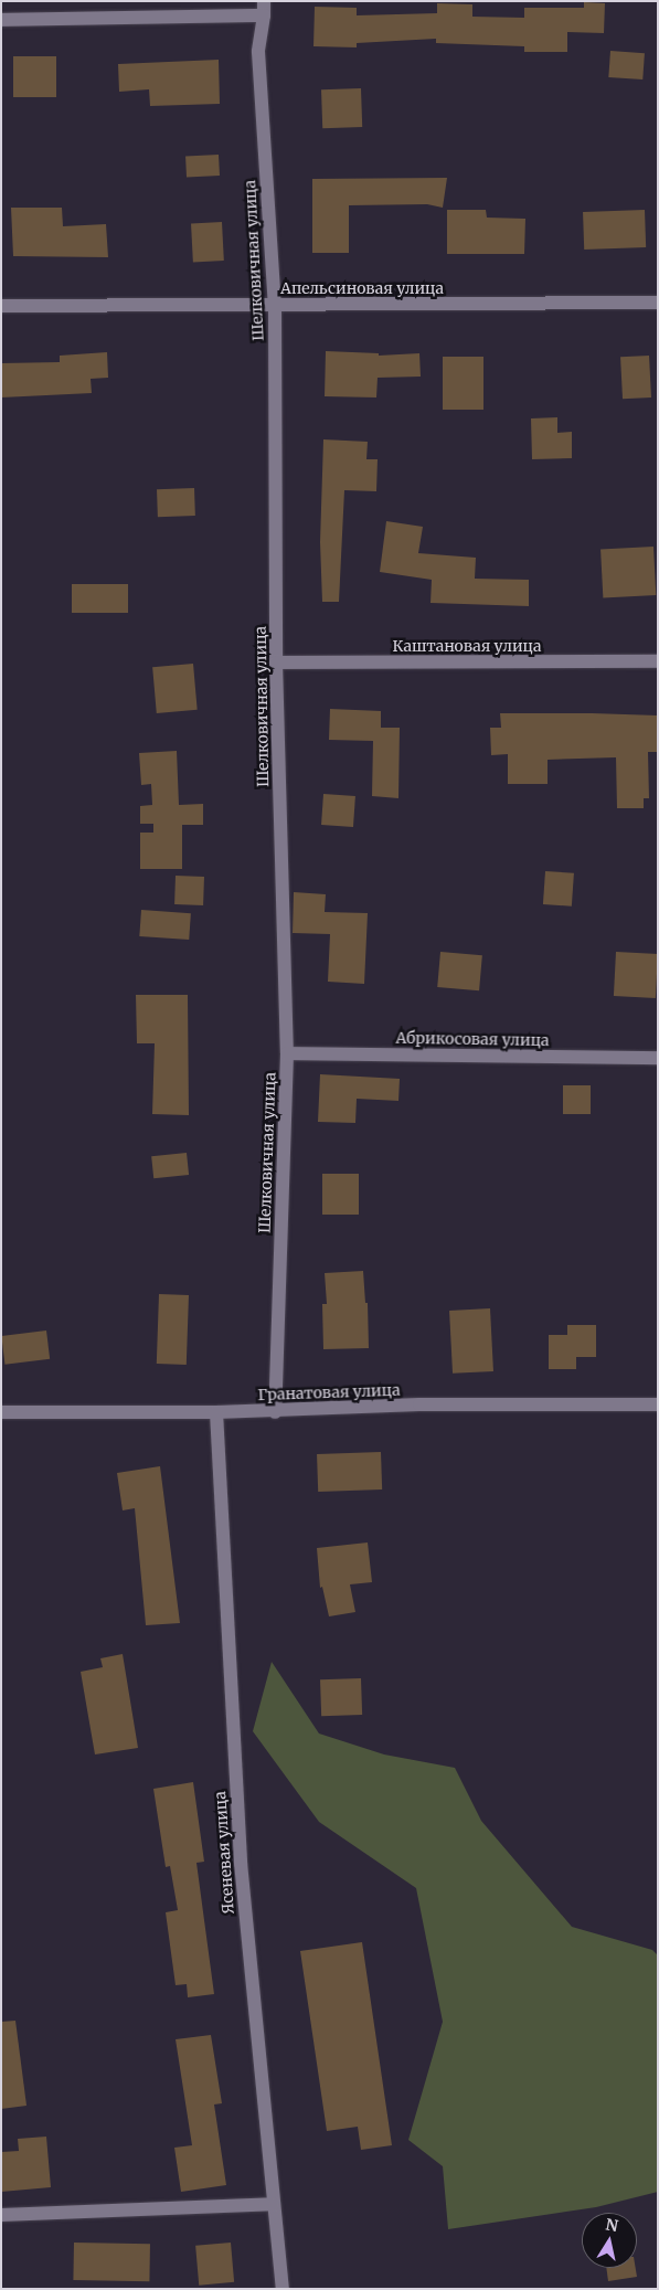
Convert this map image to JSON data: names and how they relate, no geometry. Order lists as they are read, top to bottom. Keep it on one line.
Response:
{"streets":{"street":["Шелковичная улица","Апельсиновая улица","Каштановая улица","Абрикосовая улица","Гранатовая улица","Ясеневая улица"]},"crossings":[["Шелковичная улица","Апельсиновая улица"],["Шелковичная улица","Каштановая улица"],["Шелковичная улица","Абрикосовая улица"],["Шелковичная улица","Гранатовая улица"],["Гранатовая улица","Ясеневая улица"]],"north":"top"}
